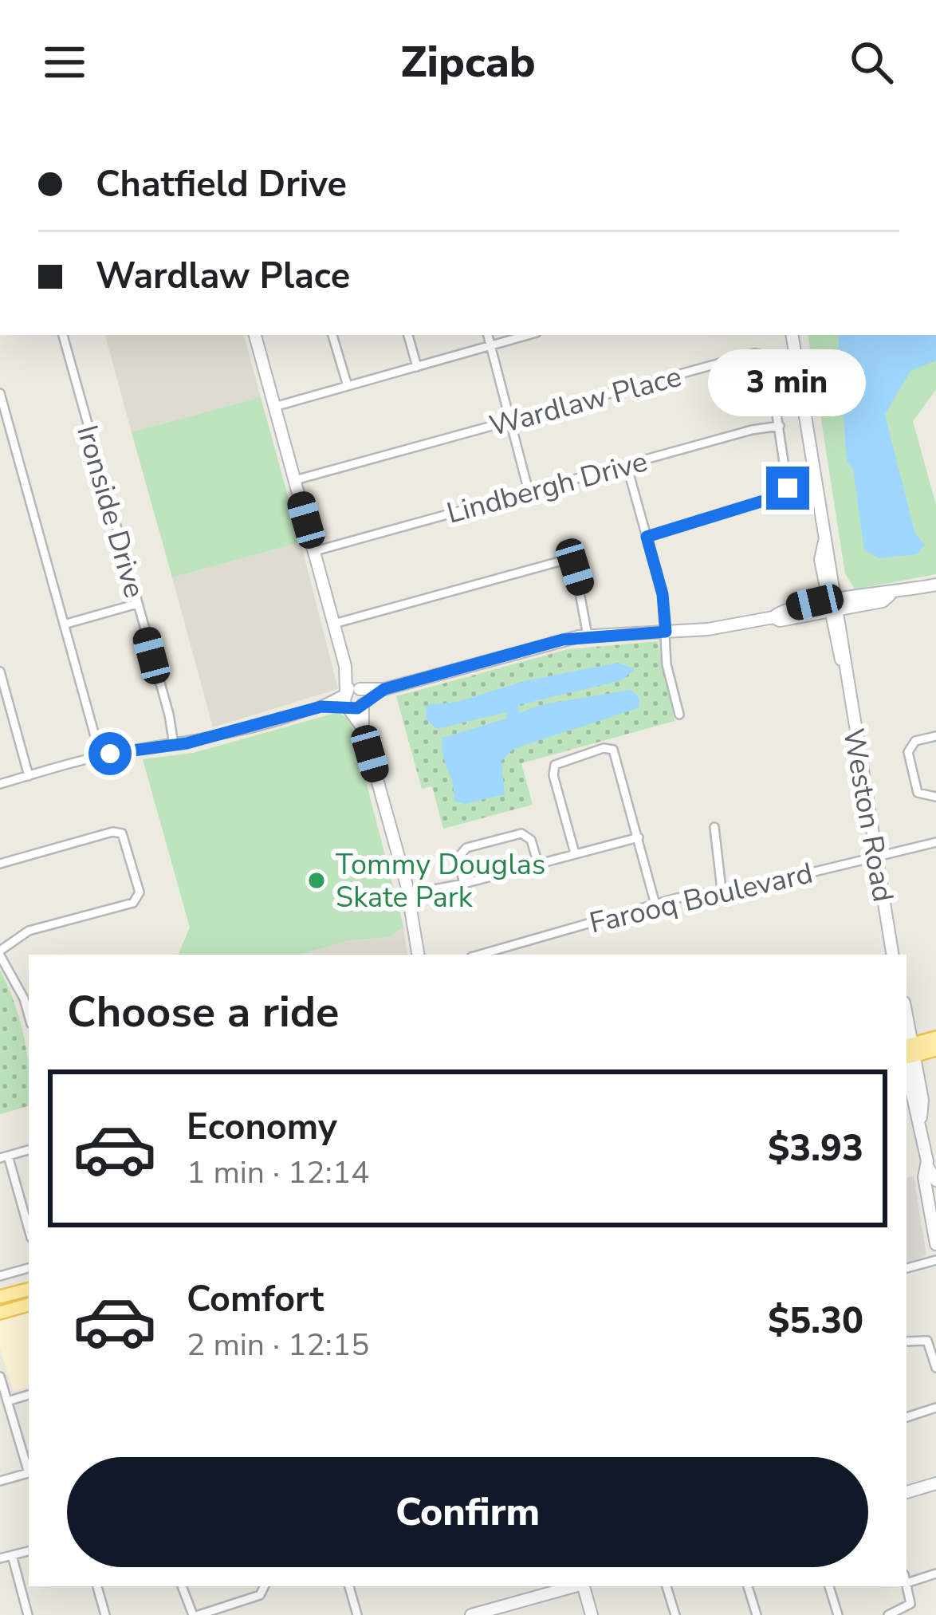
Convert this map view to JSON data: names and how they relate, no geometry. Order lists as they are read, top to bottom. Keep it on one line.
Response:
{"streets":{"street":["Wardlaw Place","Lindbergh Drive","Ironside Drive","Weston Road","Farooq Boulevard"]},"crossings":[["Wardlaw Place","Lindbergh Drive"],["Weston Road","Farooq Boulevard"]],"places":["Tommy Douglas Skate Park"],"page":{"header":"Zipcab","banner":["Chatfield Drive","Wardlaw Place"],"bubble":"3 min","heading":"Choose a ride","list":[{"name":"Economy","note":"1 min · 12:14","value":"$3.93"},{"name":"Comfort","note":"2 min · 12:15","value":"$5.30"}],"buttons":"Confirm"}}
